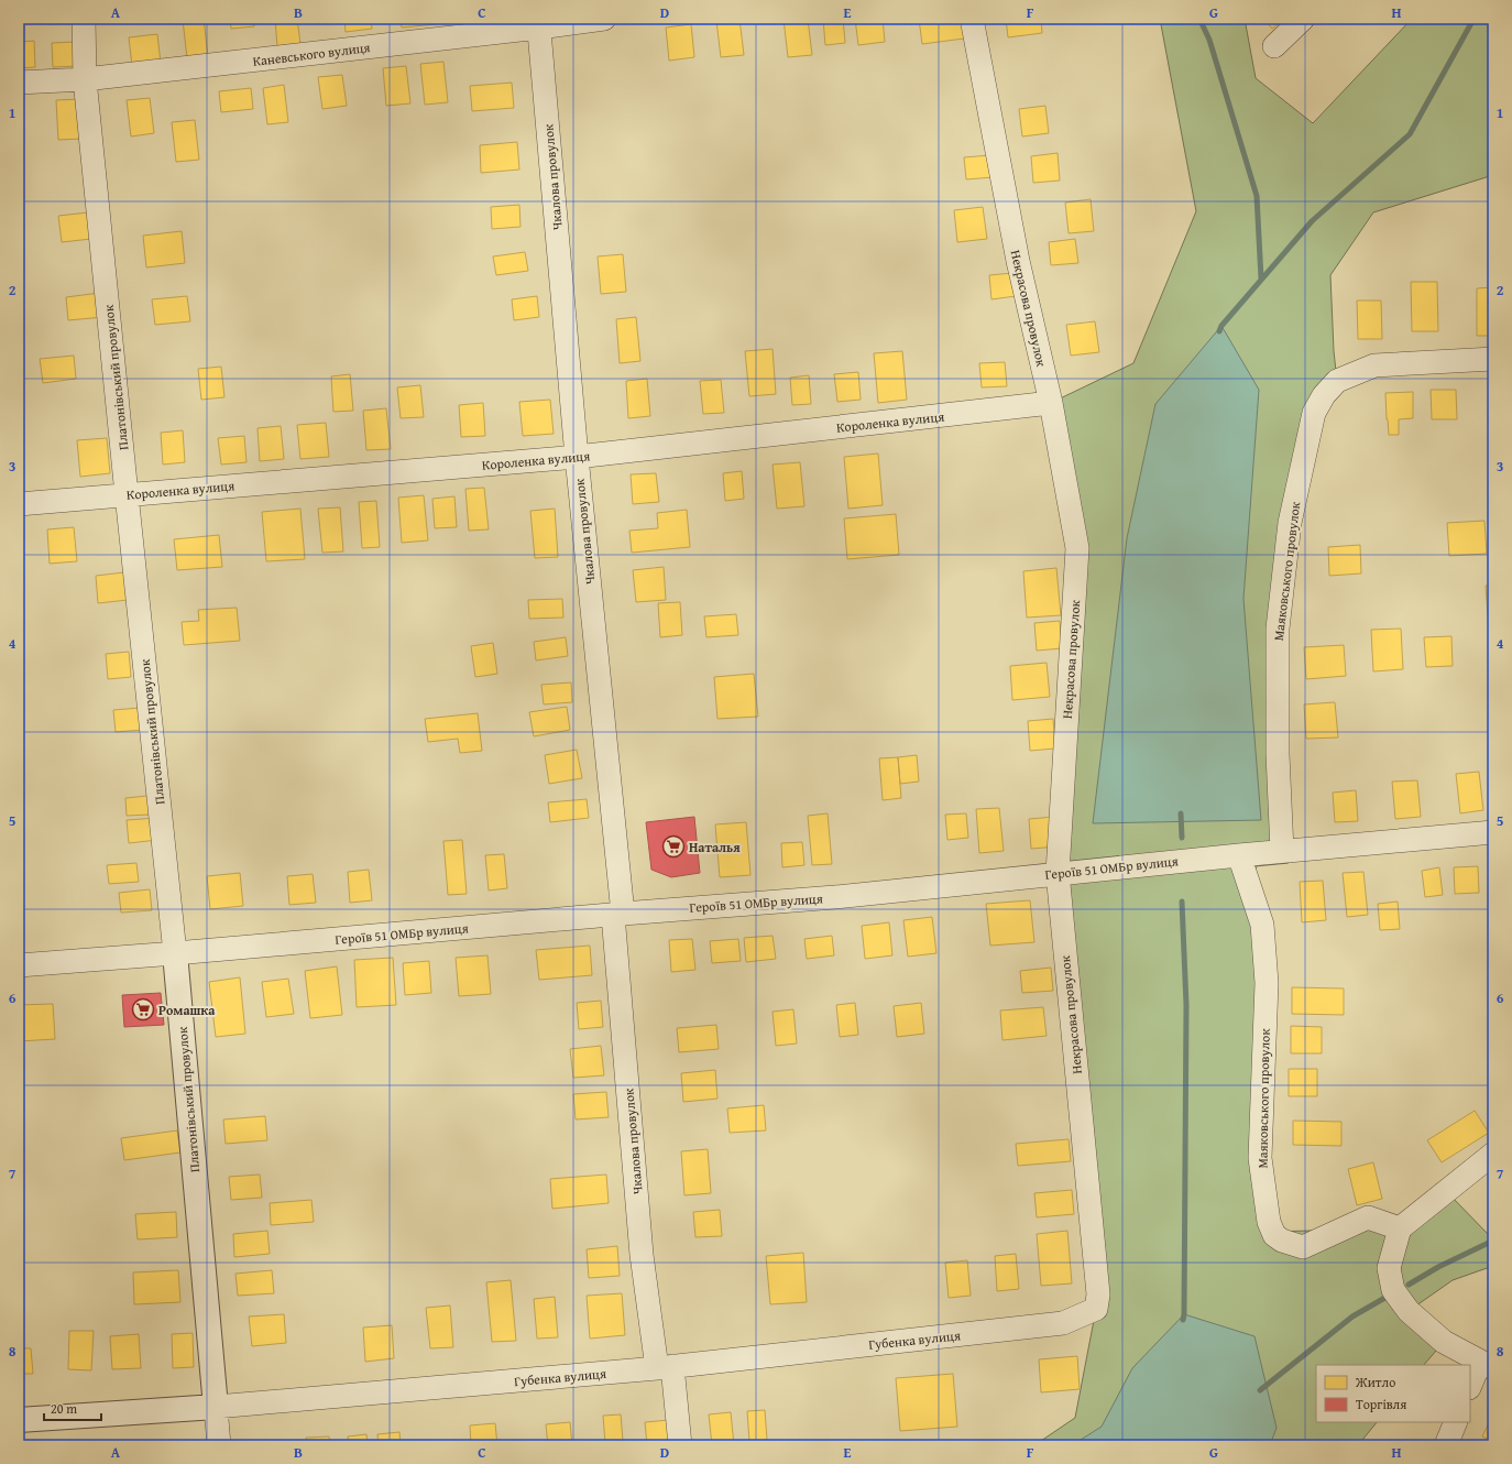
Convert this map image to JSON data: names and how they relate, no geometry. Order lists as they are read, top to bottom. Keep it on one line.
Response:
{"streets":{"street":["Каневського вулиця","Чкалова провулок","Некрасова провулок","Платонівський провулок","Короленка вулиця","Маяковського провулок","Героїв 51 ОМБр вулиця","Губенка вулиця"]},"crossings":[["Каневського вулиця","Чкалова провулок"],["Каневського вулиця","Платонівський провулок"],["Чкалова провулок","Короленка вулиця"],["Чкалова провулок","Героїв 51 ОМБр вулиця"],["Чкалова провулок","Губенка вулиця"],["Некрасова провулок","Короленка вулиця"],["Некрасова провулок","Героїв 51 ОМБр вулиця"],["Некрасова провулок","Губенка вулиця"],["Платонівський провулок","Короленка вулиця"],["Платонівський провулок","Героїв 51 ОМБр вулиця"],["Платонівський провулок","Губенка вулиця"],["Маяковського провулок","Героїв 51 ОМБр вулиця"]],"places":{"supermarket":["Наталья","Ромашка"]},"legend":["Житло","Торгівля"],"scale_bar":"20 m","grid":{"columns":["A","B","C","D","E","F","G","H"],"rows":["1","2","3","4","5","6","7","8"]}}
